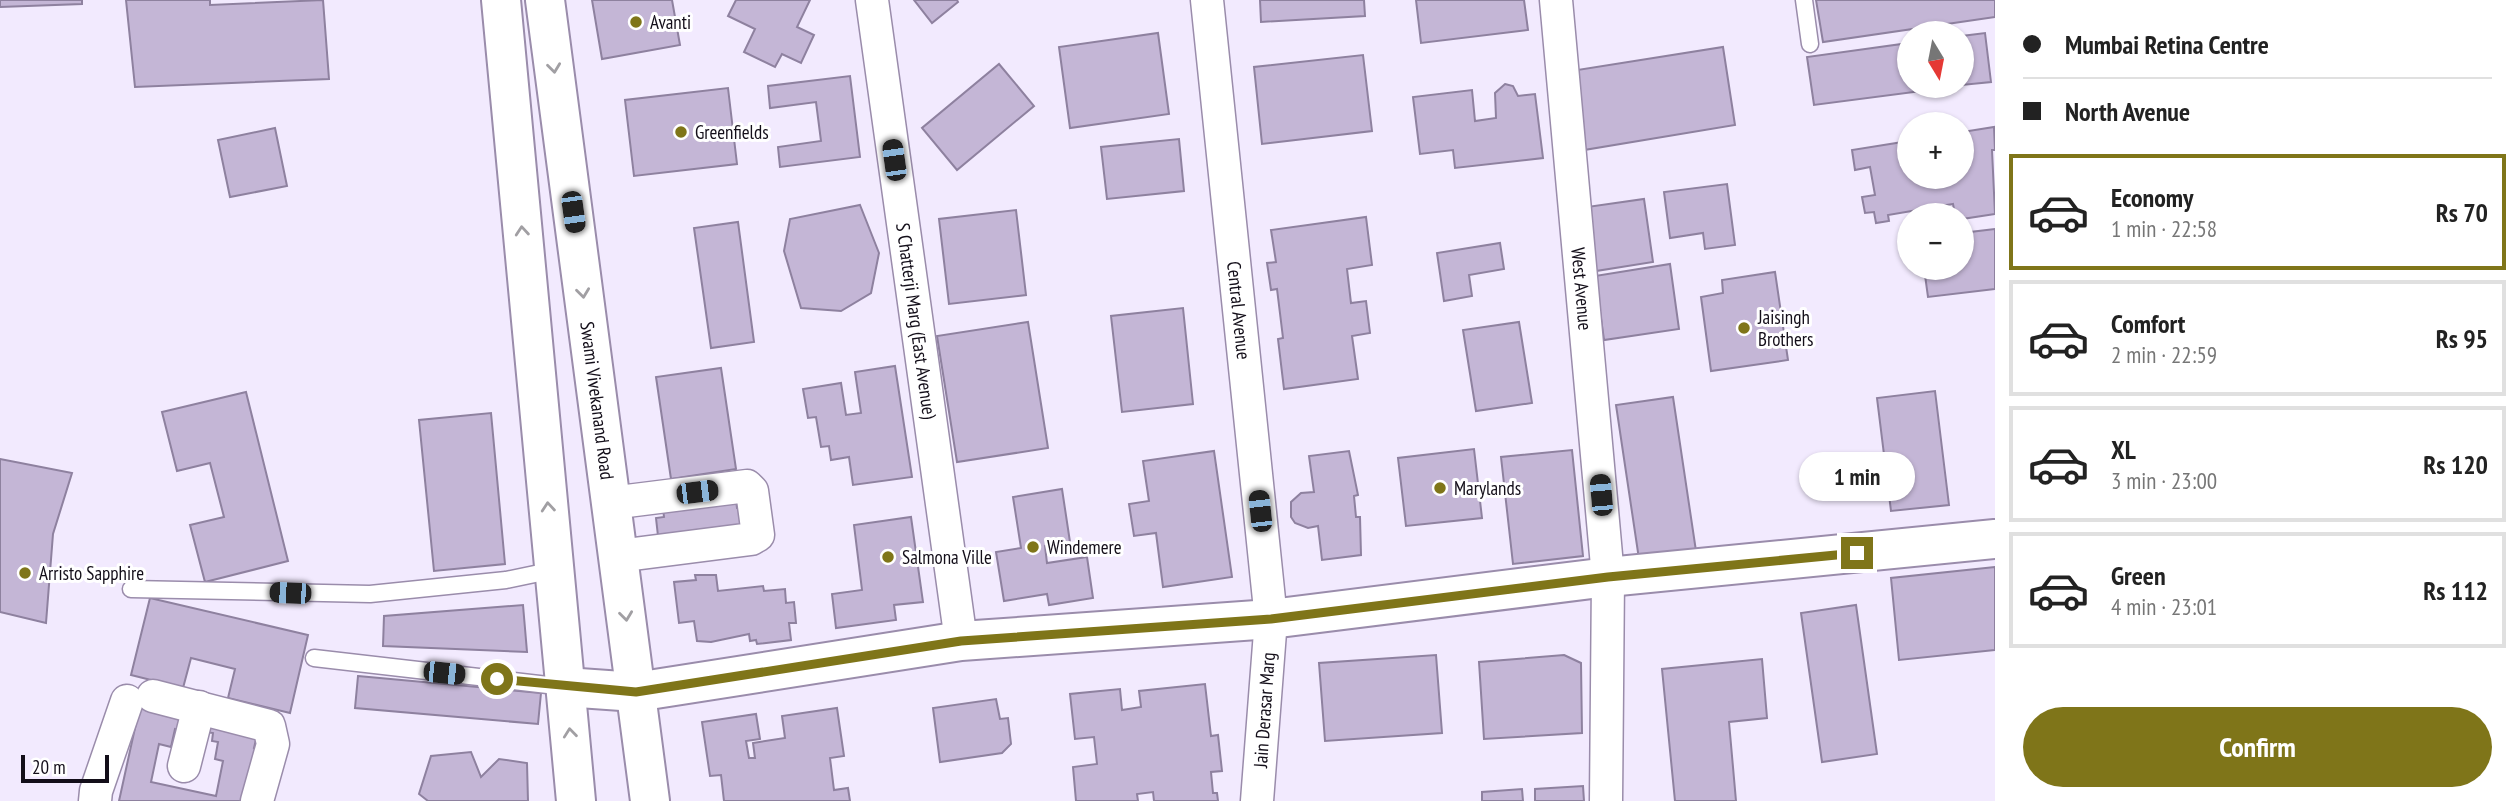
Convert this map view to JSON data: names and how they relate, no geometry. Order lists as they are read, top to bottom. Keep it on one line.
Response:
{"streets":{"main road":["Swami Vivekanand Road"],"street":["West Avenue","Central Avenue","S Chatterji Marg (East Avenue)","Jain Derasar Marg"]},"crossings":[["Central Avenue","Jain Derasar Marg"]],"places":["Avanti","Greenfields","Jaisingh Brothers","Marylands","Windemere","Salmona Ville","Arristo Sapphire"],"scale_bar":"20 m","north":"bottom","page":{"banner":["Mumbai Retina Centre","North Avenue"],"map_buttons":["+","−"],"list":[{"name":"Economy","note":"1 min · 22:58","value":"Rs 70"},{"name":"Comfort","note":"2 min · 22:59","value":"Rs 95"},{"name":"XL","note":"3 min · 23:00","value":"Rs 120"},{"name":"Green","note":"4 min · 23:01","value":"Rs 112"}],"bubble":"1 min","buttons":"Confirm","scale":"20 m"}}
